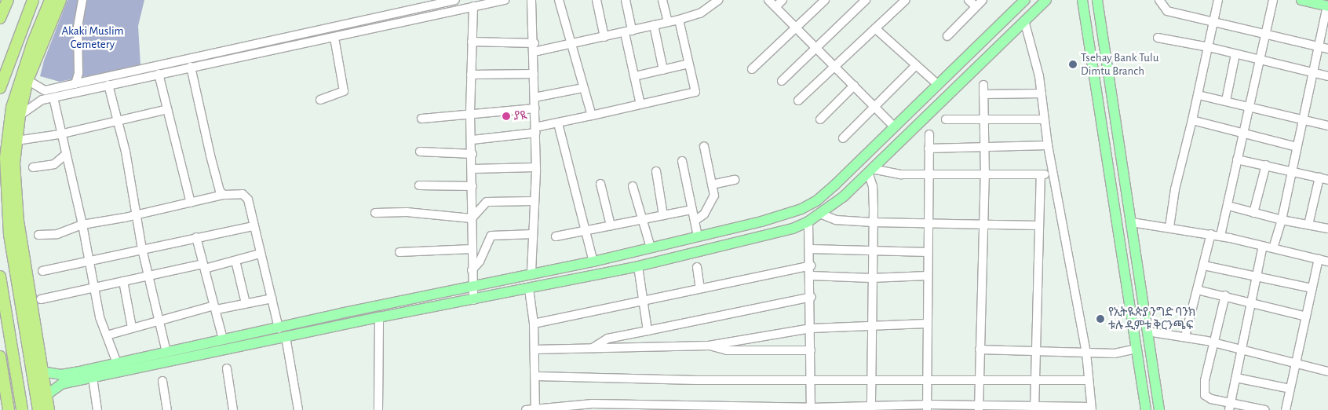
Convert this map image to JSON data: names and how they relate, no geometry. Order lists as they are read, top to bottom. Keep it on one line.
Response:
{"parks":["Akaki Muslim Cemetery"],"places":["Tsehay Bank Tulu Dimtu Branch","ያዪ","የኢትዪጵያ ንግድ ባንክ ቱሉ ዲምቱ ቅርንጫፍ"]}
